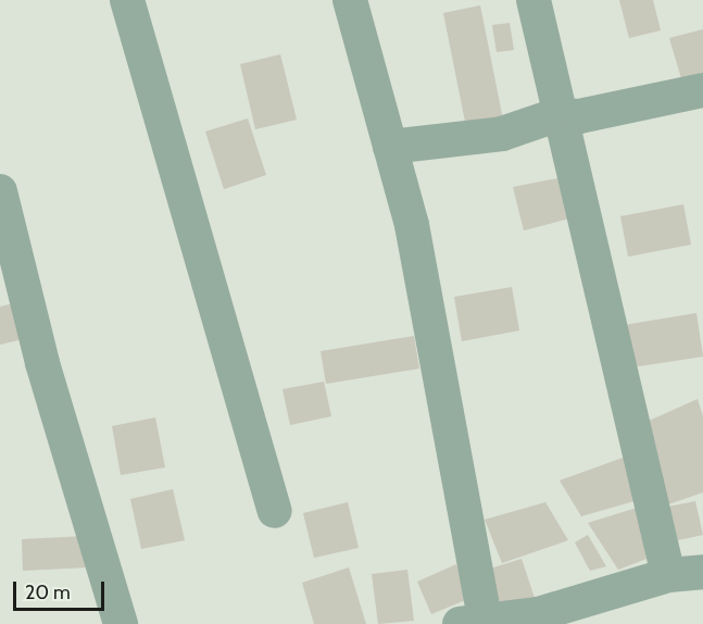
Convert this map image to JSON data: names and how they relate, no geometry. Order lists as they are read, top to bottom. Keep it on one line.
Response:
{"scale_bar":"20 m"}
